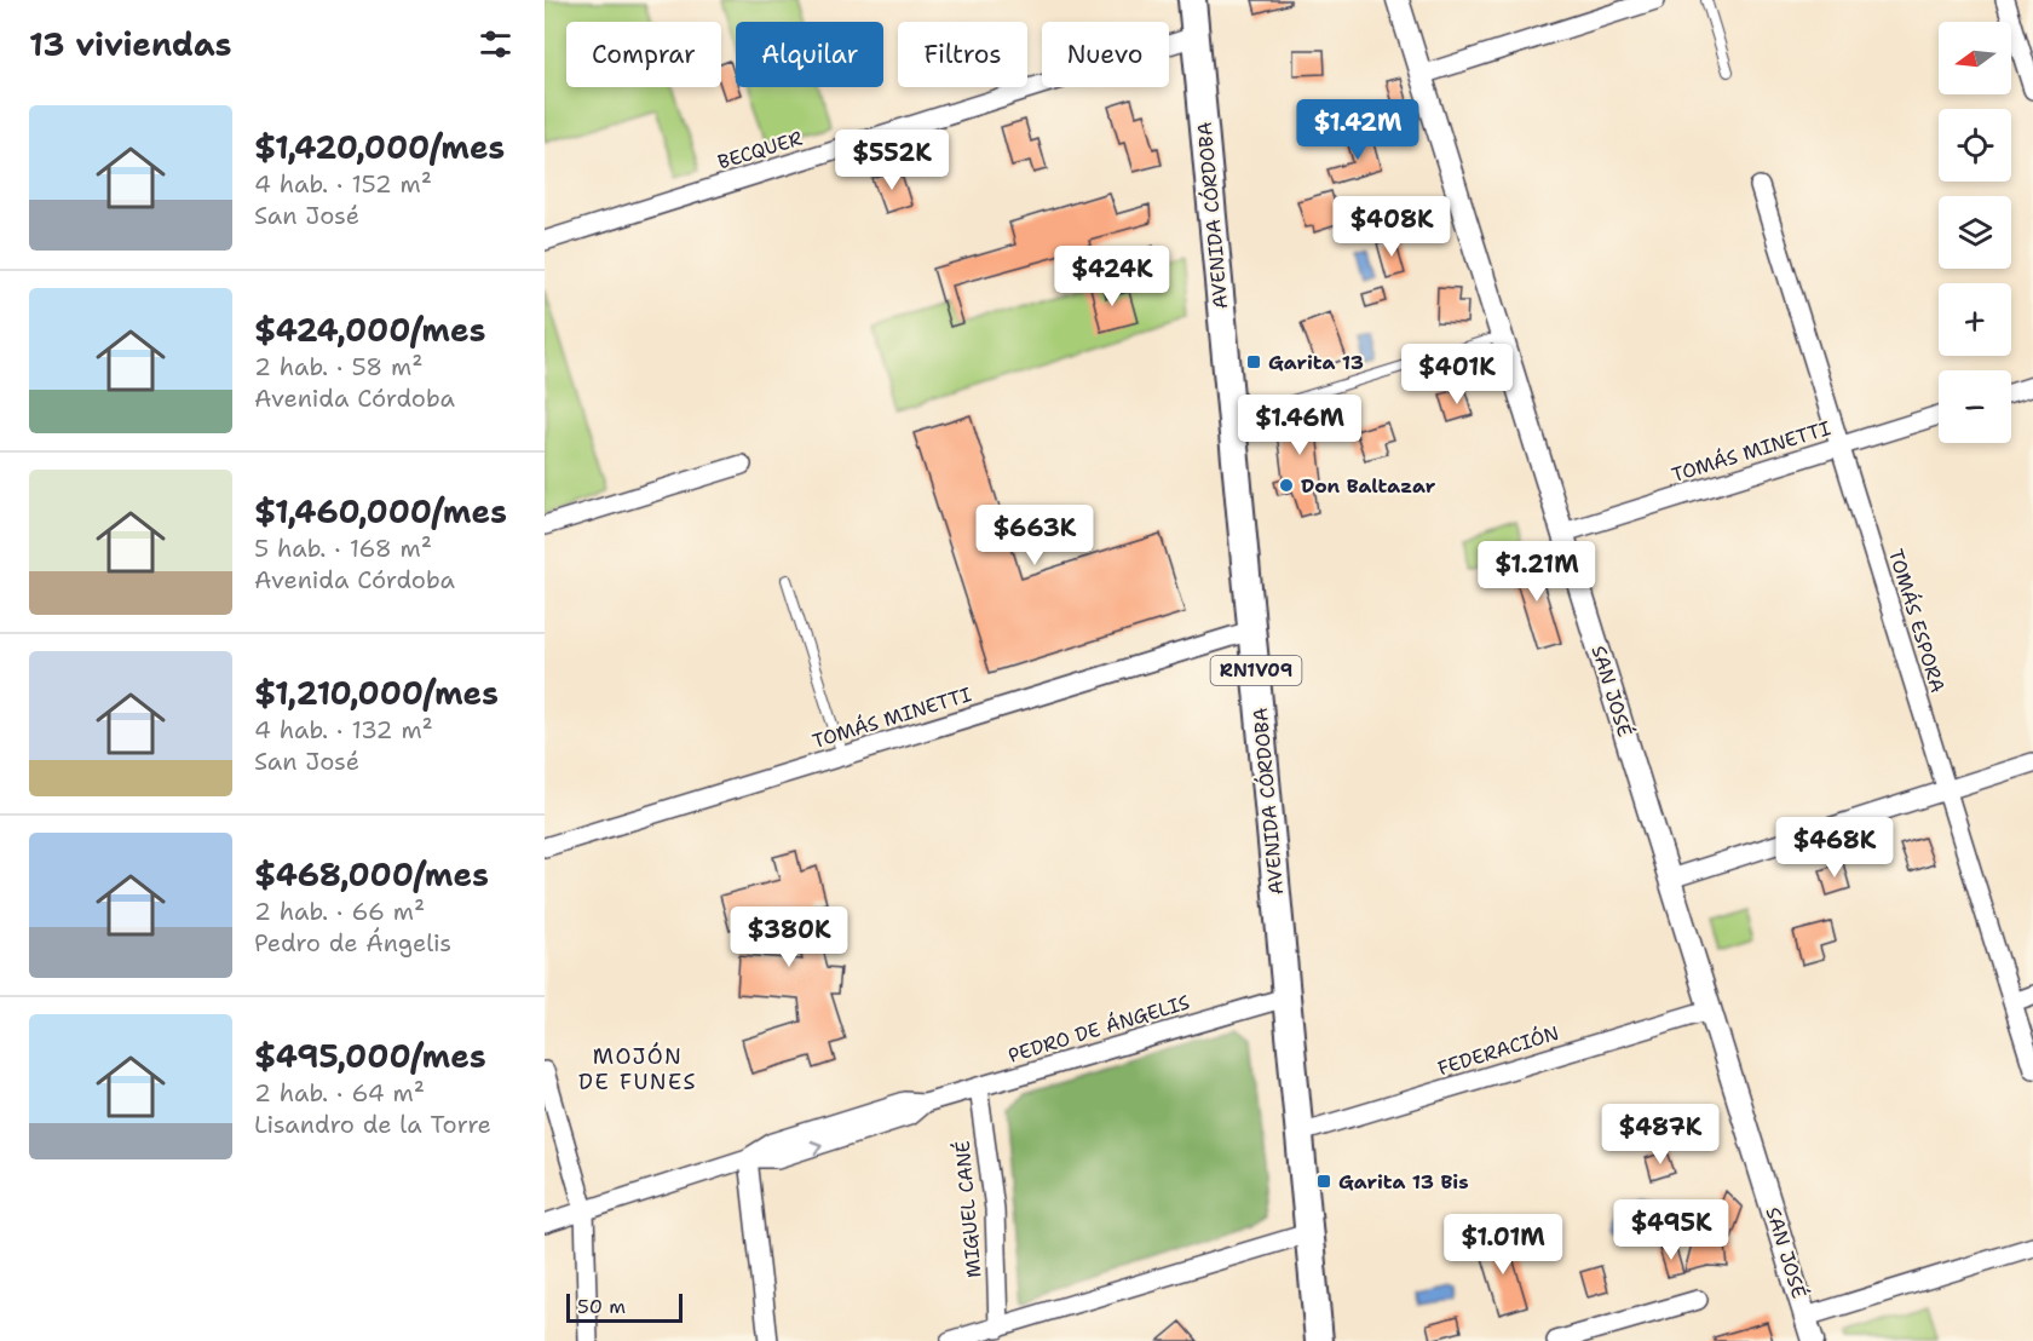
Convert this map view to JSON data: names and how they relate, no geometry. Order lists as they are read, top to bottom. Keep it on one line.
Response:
{"streets":{"main road":["AVENIDA CÓRDOBA","RN1V09"],"street":["BECQUER","TOMÁS MINETTI","TOMÁS ESPORA","SAN JOSÉ","PEDRO DE ÁNGELIS","FEDERACIÓN","MIGUEL CANÉ"]},"crossings":[["BECQUER","AVENIDA CÓRDOBA"],["AVENIDA CÓRDOBA","TOMÁS MINETTI"],["AVENIDA CÓRDOBA","PEDRO DE ÁNGELIS"],["AVENIDA CÓRDOBA","FEDERACIÓN"],["TOMÁS MINETTI","TOMÁS ESPORA"],["TOMÁS MINETTI","SAN JOSÉ"],["SAN JOSÉ","FEDERACIÓN"],["PEDRO DE ÁNGELIS","MIGUEL CANÉ"]],"districts":["MOJÓN DE FUNES"],"places":{"transit":["Garita 13","Garita 13 Bis"],"other":["Don Baltazar"]},"scale_bar":"50 m","north":"left","page":{"heading":"13 viviendas","map_buttons":["+","−"],"chip":["Comprar","Alquilar","Filtros","Nuevo"],"list":[{"name":"$1,420,000/mes","note":"4 hab. · 152 m² · San José"},{"name":"$424,000/mes","note":"2 hab. · 58 m² · Avenida Córdoba"},{"name":"$1,460,000/mes","note":"5 hab. · 168 m² · Avenida Córdoba"},{"name":"$1,210,000/mes","note":"4 hab. · 132 m² · San José"},{"name":"$468,000/mes","note":"2 hab. · 66 m² · Pedro de Ángelis"},{"name":"$495,000/mes","note":"2 hab. · 64 m² · Lisandro de la Torre"}],"price":["$1.42M","$552K","$408K","$424K","$401K","$1.46M","$663K","$1.21M","$468K","$380K","$487K","$495K","$1.01M"],"scale":"50 m"}}
